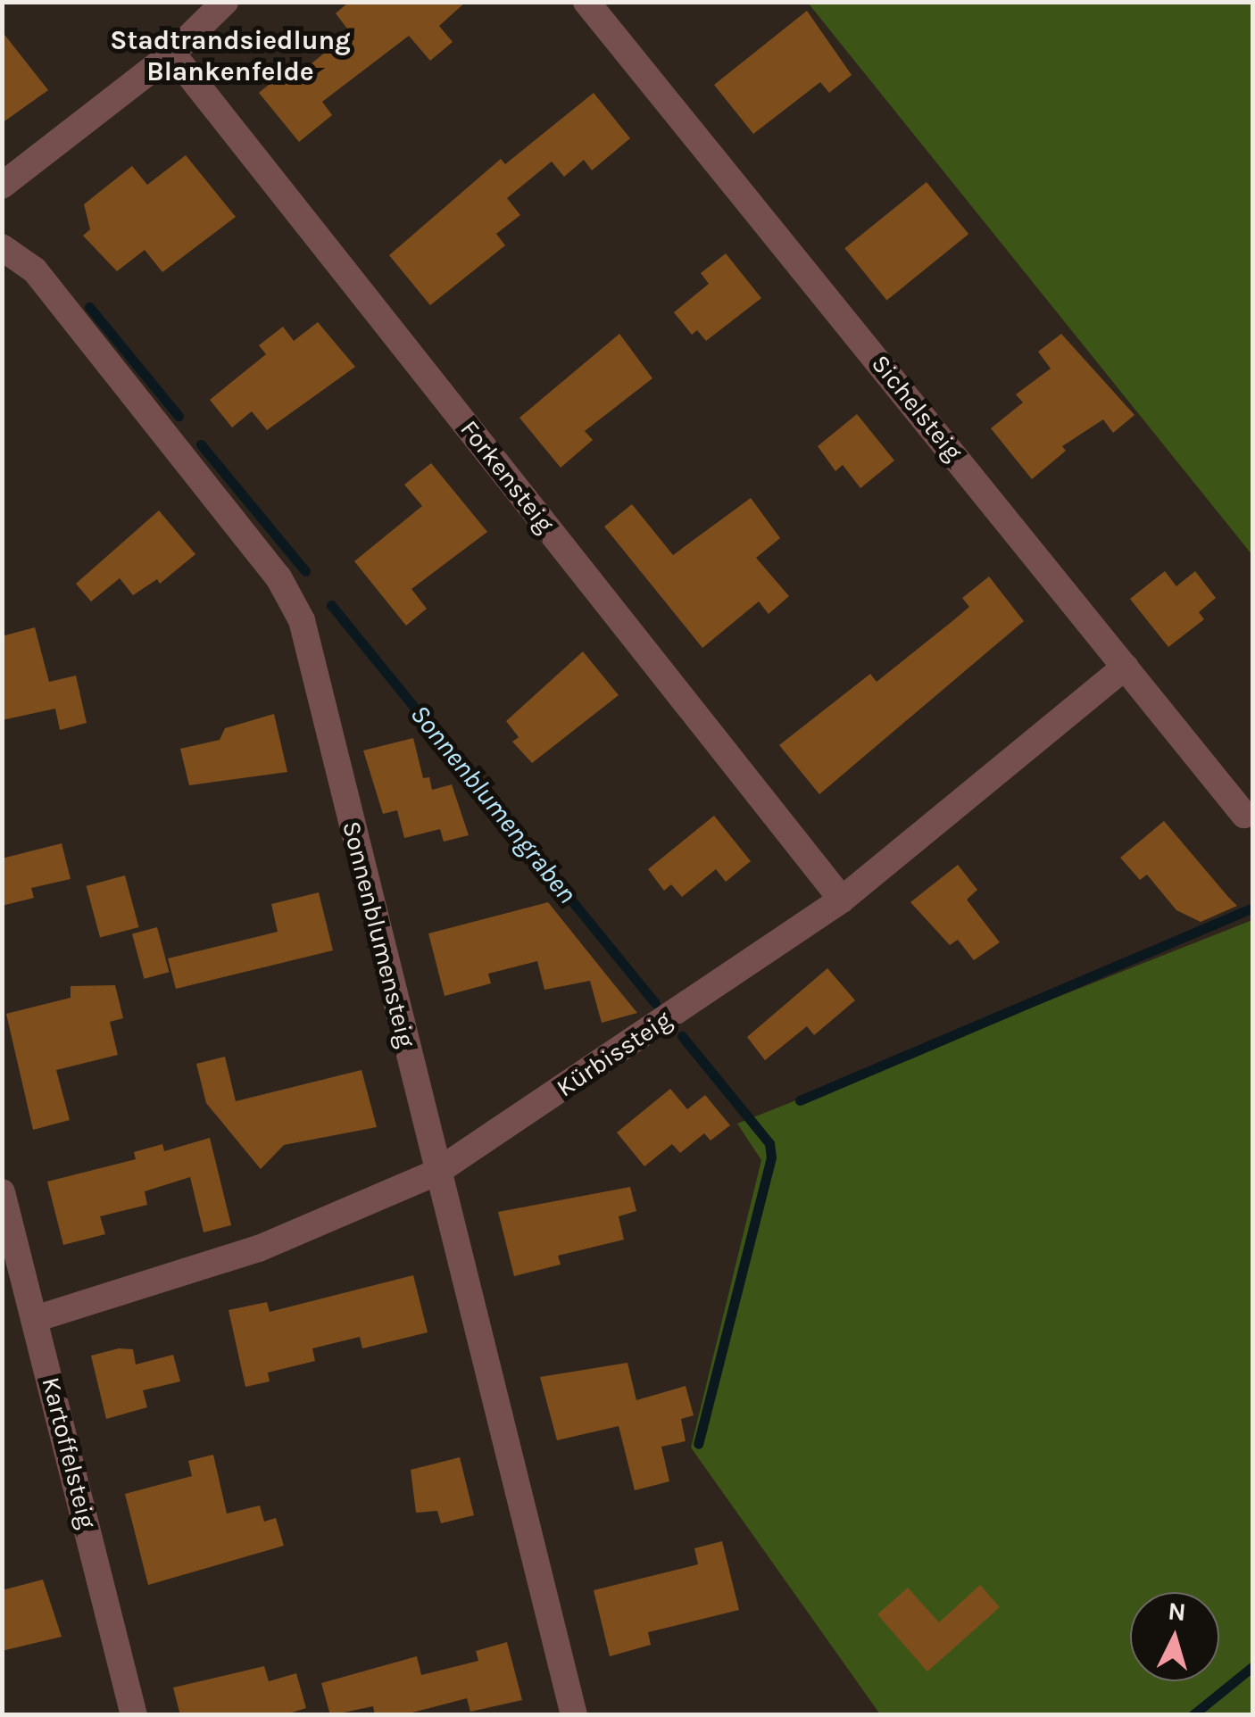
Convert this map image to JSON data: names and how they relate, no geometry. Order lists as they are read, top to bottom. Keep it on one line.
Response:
{"streets":{"street":["Sichelsteig","Forkensteig","Sonnenblumensteig","Kürbissteig","Kartoffelsteig"]},"crossings":[["Sichelsteig","Kürbissteig"],["Forkensteig","Kürbissteig"],["Sonnenblumensteig","Kürbissteig"],["Kürbissteig","Kartoffelsteig"]],"districts":["Stadtrandsiedlung Blankenfelde"],"water":["Sonnenblumengraben"],"north":"top"}
